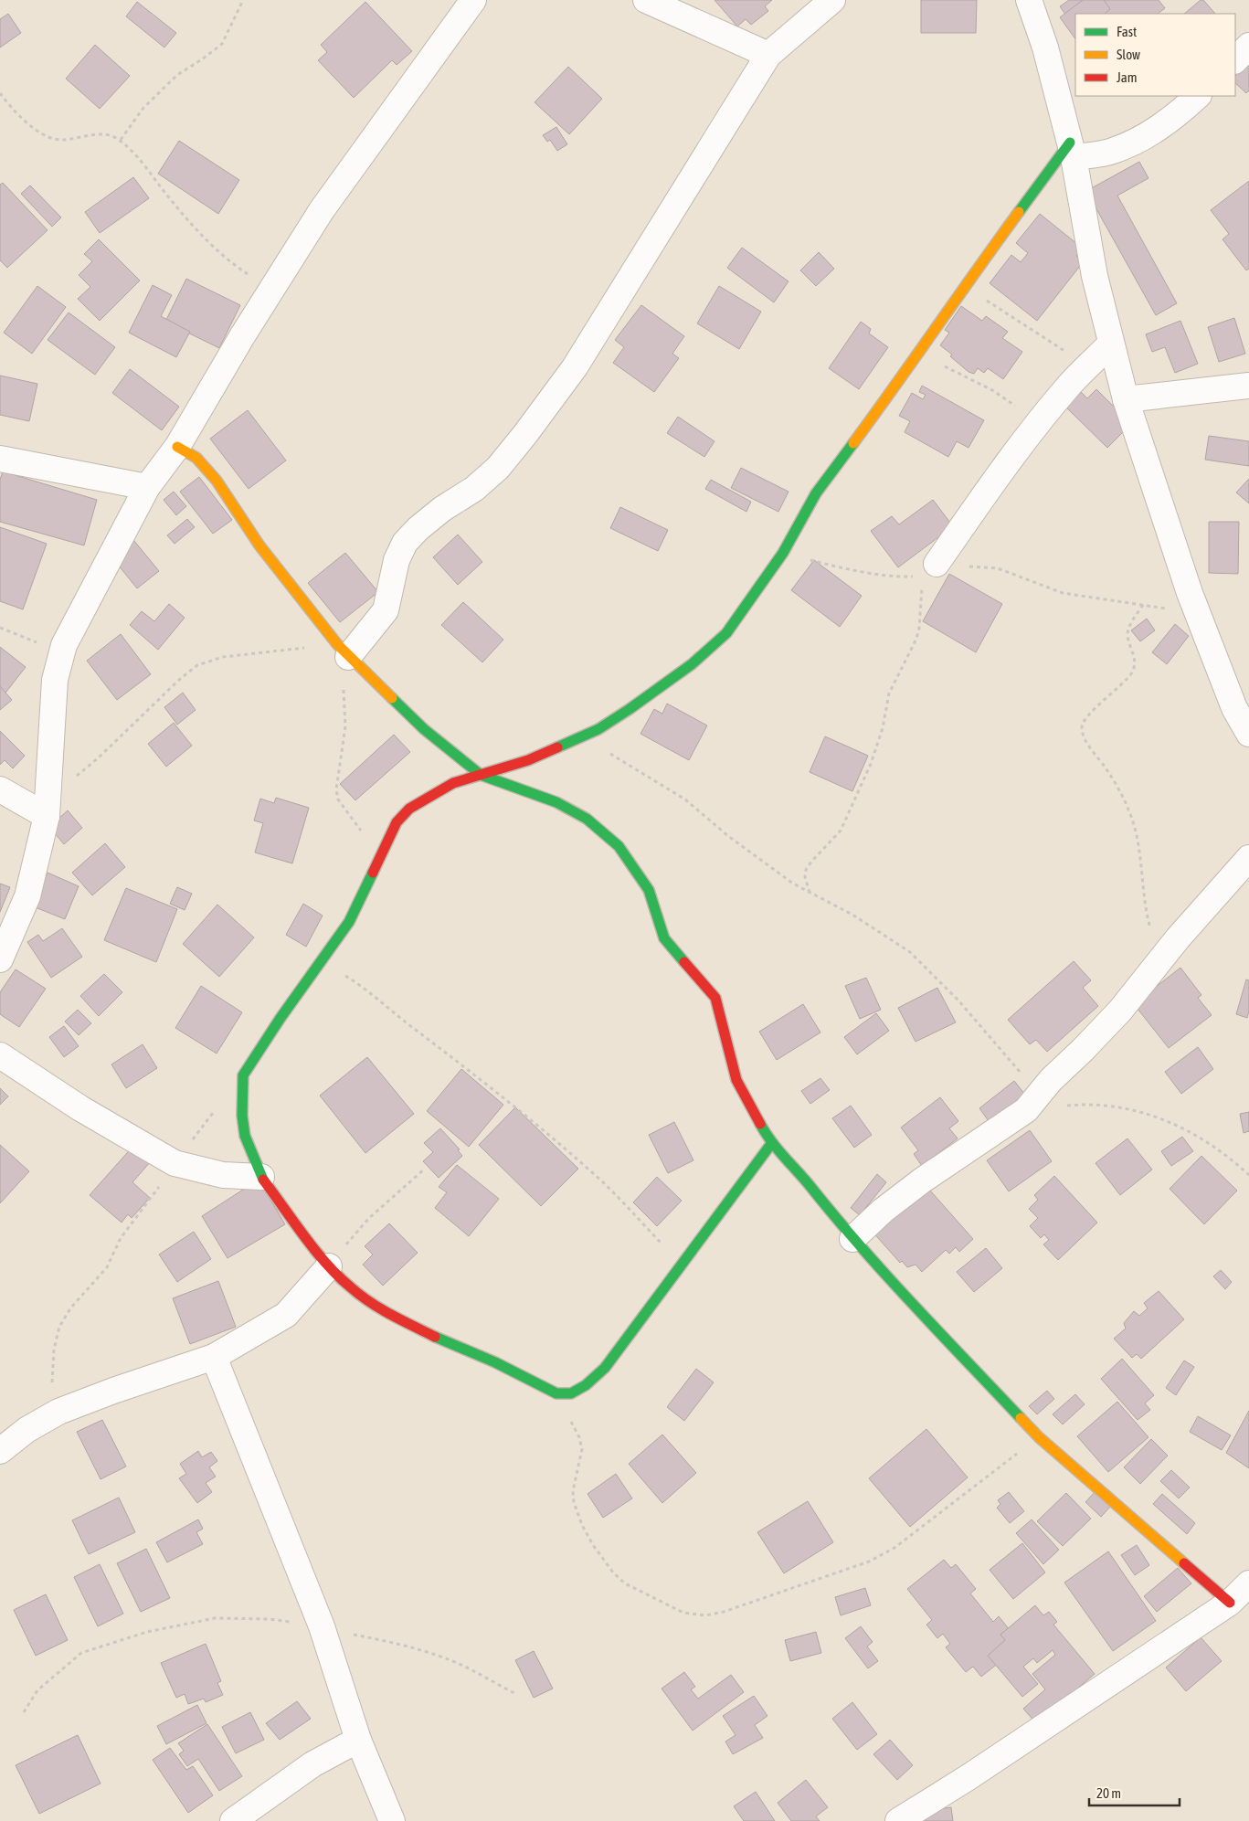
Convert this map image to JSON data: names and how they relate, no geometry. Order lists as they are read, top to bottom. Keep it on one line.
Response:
{"legend":["Fast","Slow","Jam"],"scale_bar":"20 m"}
